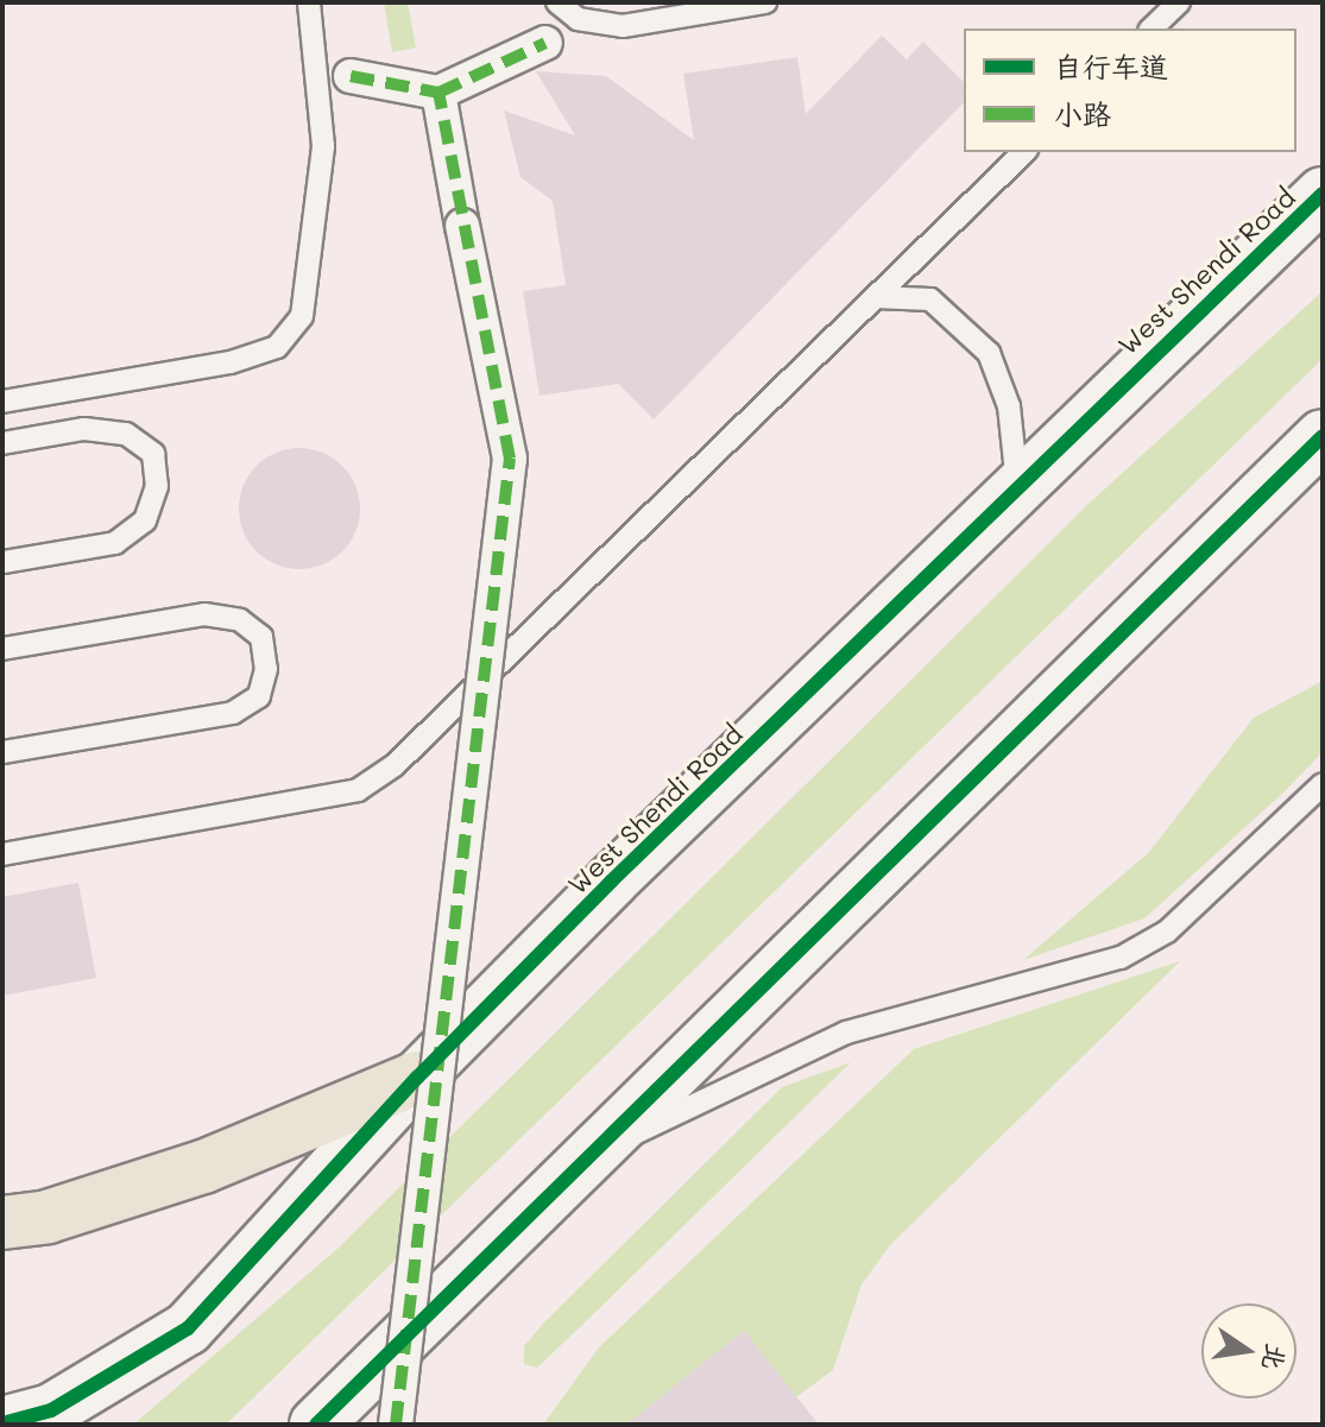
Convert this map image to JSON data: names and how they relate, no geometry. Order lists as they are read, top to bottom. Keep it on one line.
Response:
{"streets":{"street":["West Shendi Road"]},"legend":["自行车道","小路"],"north":"right"}
